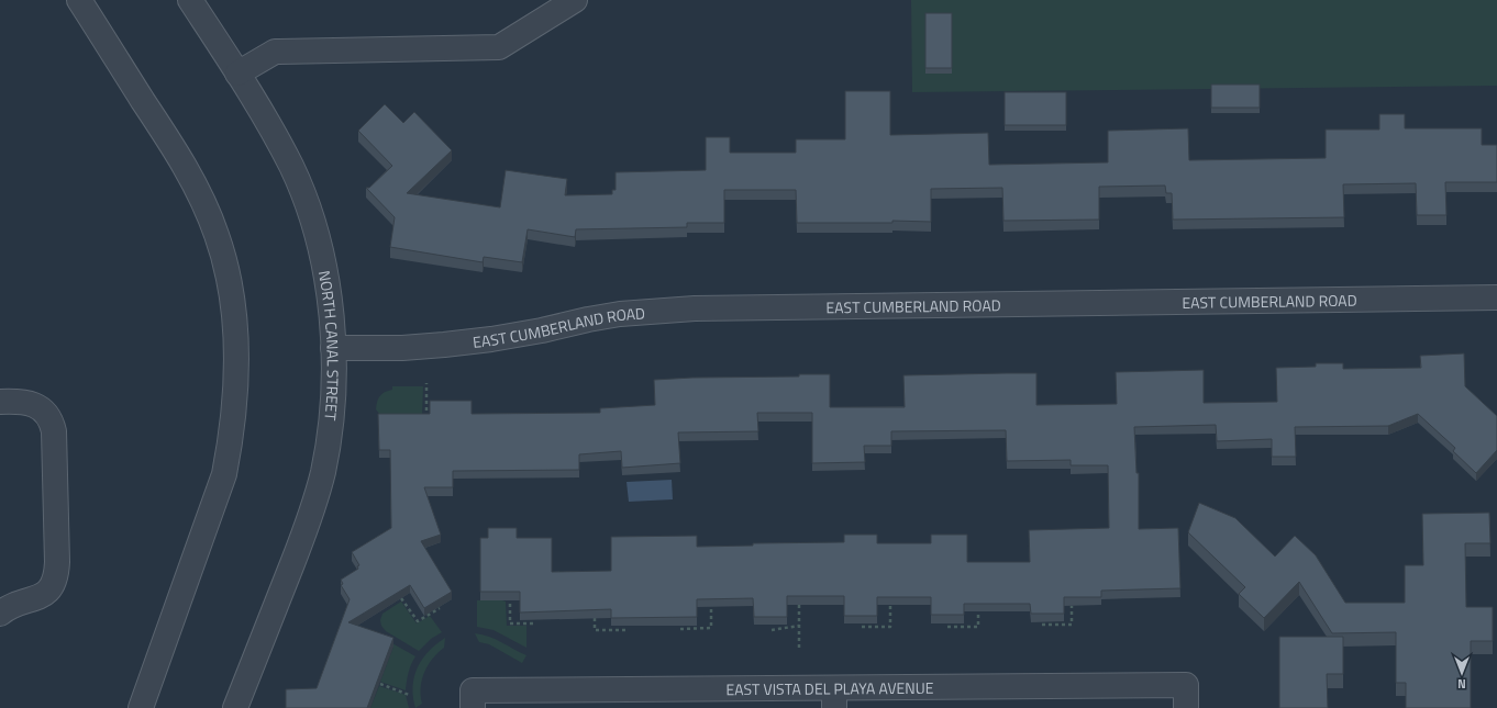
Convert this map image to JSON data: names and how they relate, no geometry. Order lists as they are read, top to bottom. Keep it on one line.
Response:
{"streets":{"street":["EAST CUMBERLAND ROAD","NORTH CANAL STREET","EAST VISTA DEL PLAYA AVENUE"]},"crossings":[["EAST CUMBERLAND ROAD","NORTH CANAL STREET"]],"north":"bottom"}
